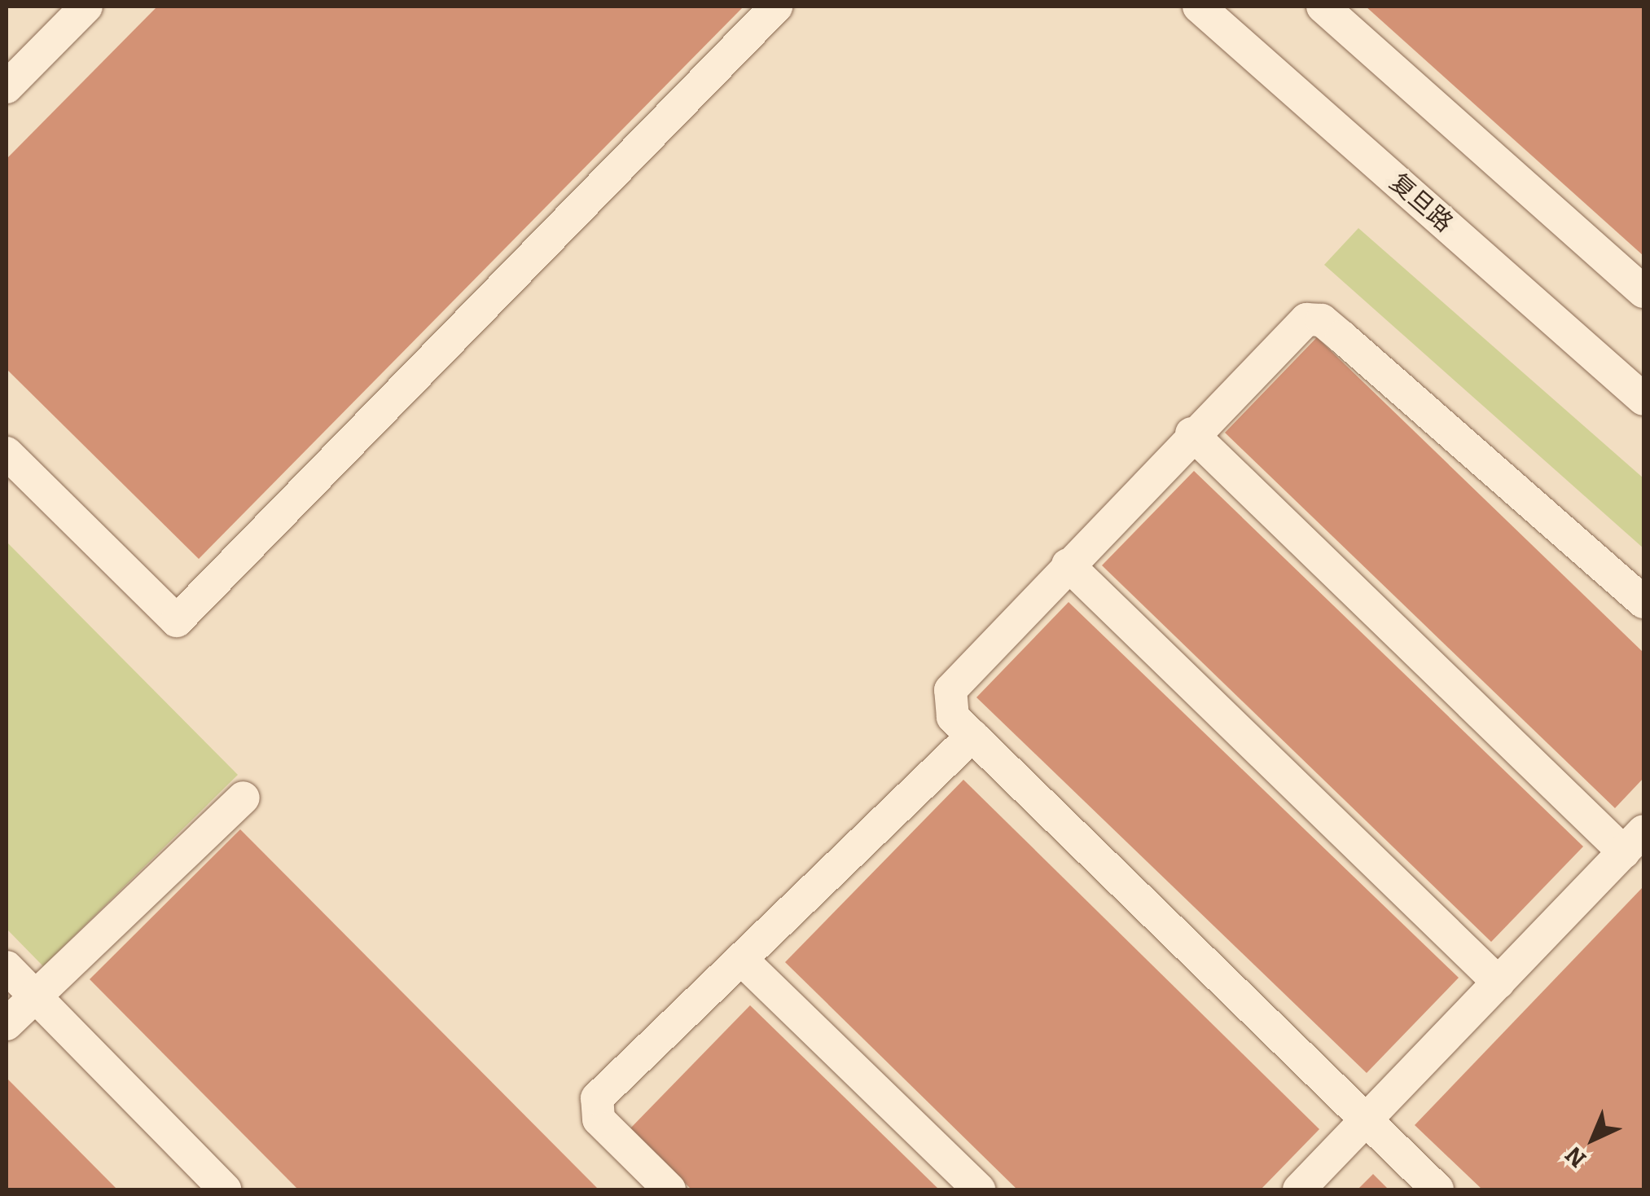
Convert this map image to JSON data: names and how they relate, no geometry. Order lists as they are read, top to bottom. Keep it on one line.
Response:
{"streets":{"street":["复旦路"]},"north":"bottom left"}
